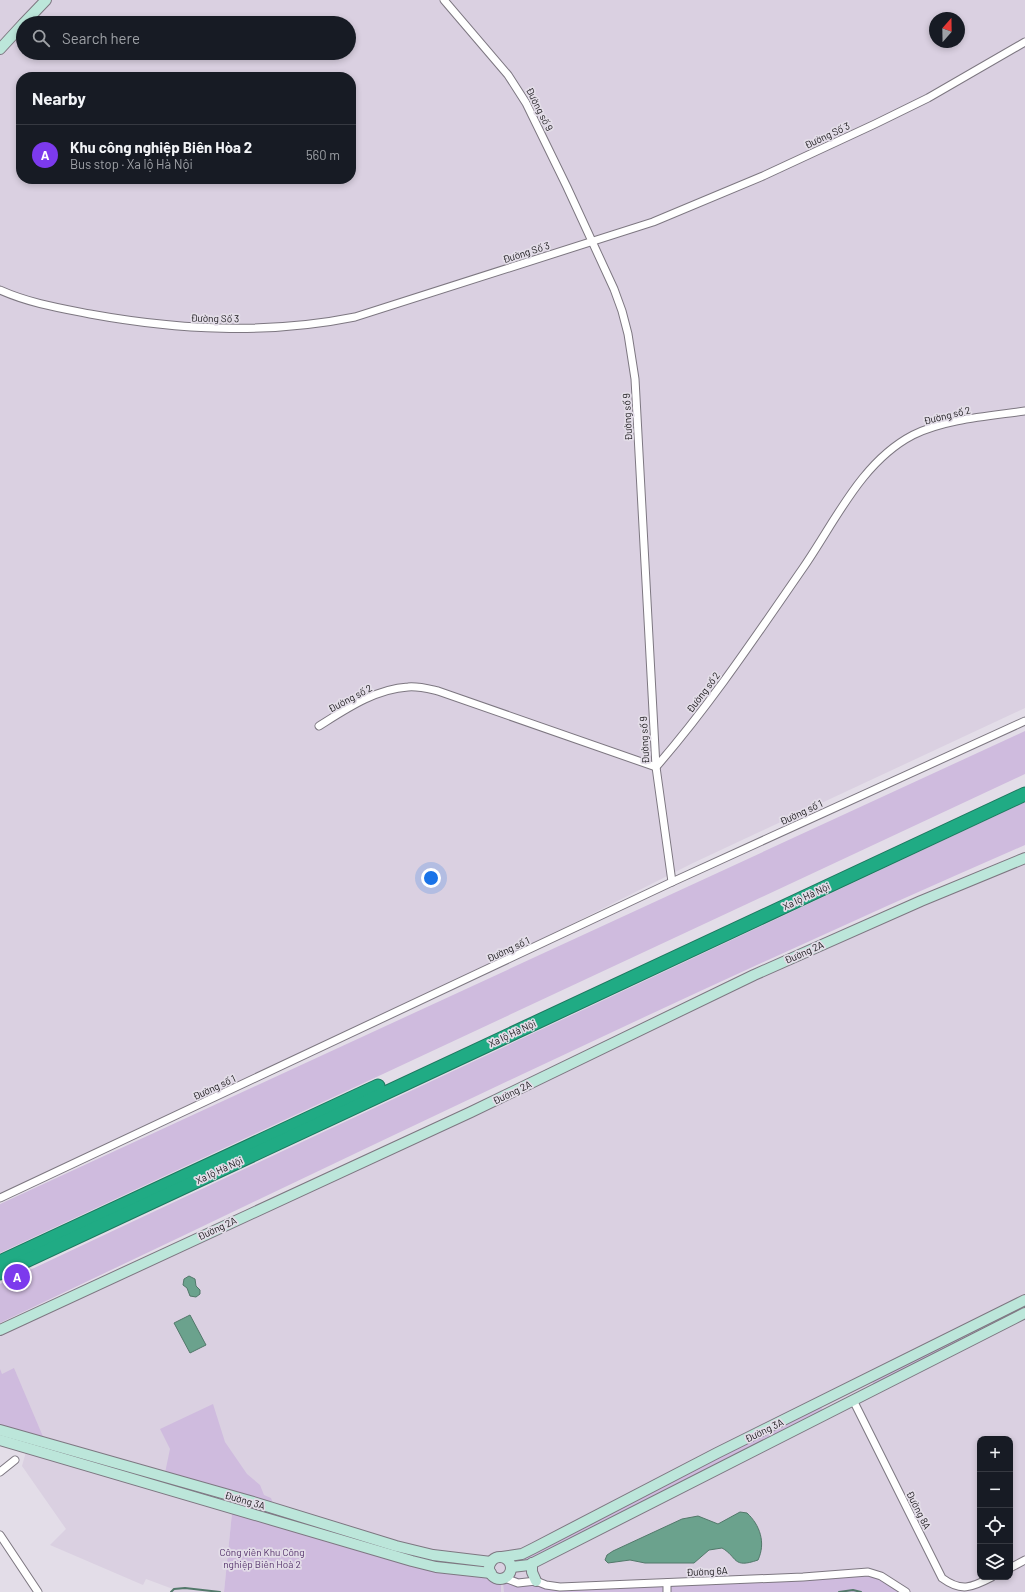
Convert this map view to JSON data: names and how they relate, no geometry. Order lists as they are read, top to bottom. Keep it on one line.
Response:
{"streets":{"highway":["Xa lộ Hà Nội"],"street":["Đường số 9","Đường Số 3","Đường số 2","Đường số 1","Đường 2A","Đường 3A","Đường 8A","Đường 6A"]},"crossings":[["Đường số 9","Đường Số 3"],["Đường số 9","Đường số 2"],["Đường số 9","Đường số 1"],["Đường 3A","Đường 8A"],["Đường 3A","Đường 6A"]],"parks":["Công viên Khu Công nghiệp Biên Hoà 2"],"north":"top","page":{"search":"Search here","heading":"Nearby","list":[{"mark":"A","name":"Khu công nghiệp Biên Hòa 2","note":"Bus stop · Xa lộ Hà Nội","value":"560 m"}],"pins":"A","map_buttons":["+","−"]}}
